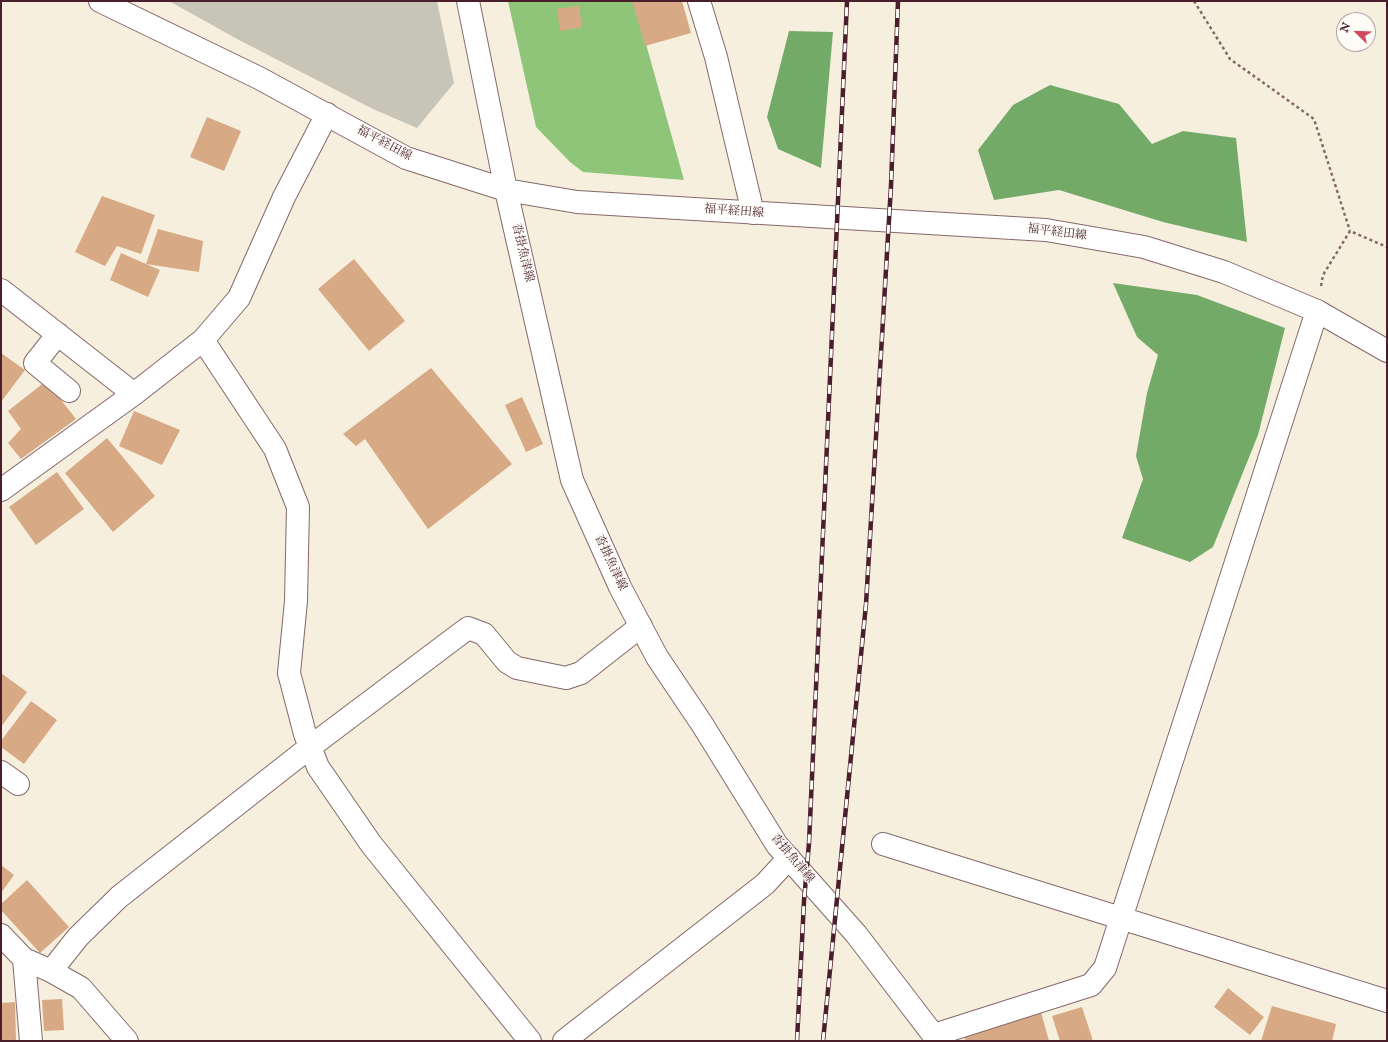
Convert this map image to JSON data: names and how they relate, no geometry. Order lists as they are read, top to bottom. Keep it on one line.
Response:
{"streets":{"street":["福平経田線","沓掛魚津線"]},"crossings":[["福平経田線","沓掛魚津線"]],"north":"top left"}
